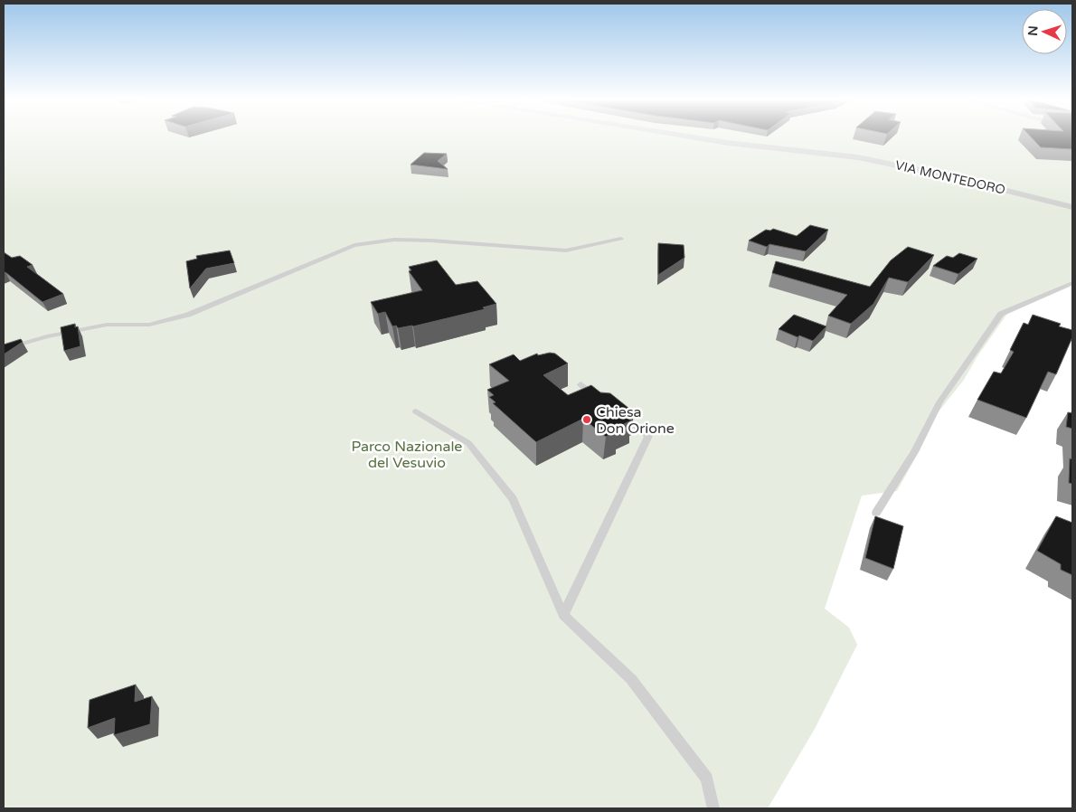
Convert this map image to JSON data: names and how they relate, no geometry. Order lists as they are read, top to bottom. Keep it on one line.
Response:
{"streets":{"street":["VIA MONTEDORO"]},"parks":["Parco Nazionale del Vesuvio"],"places":["Chiesa Don Orione"],"north":"left"}
